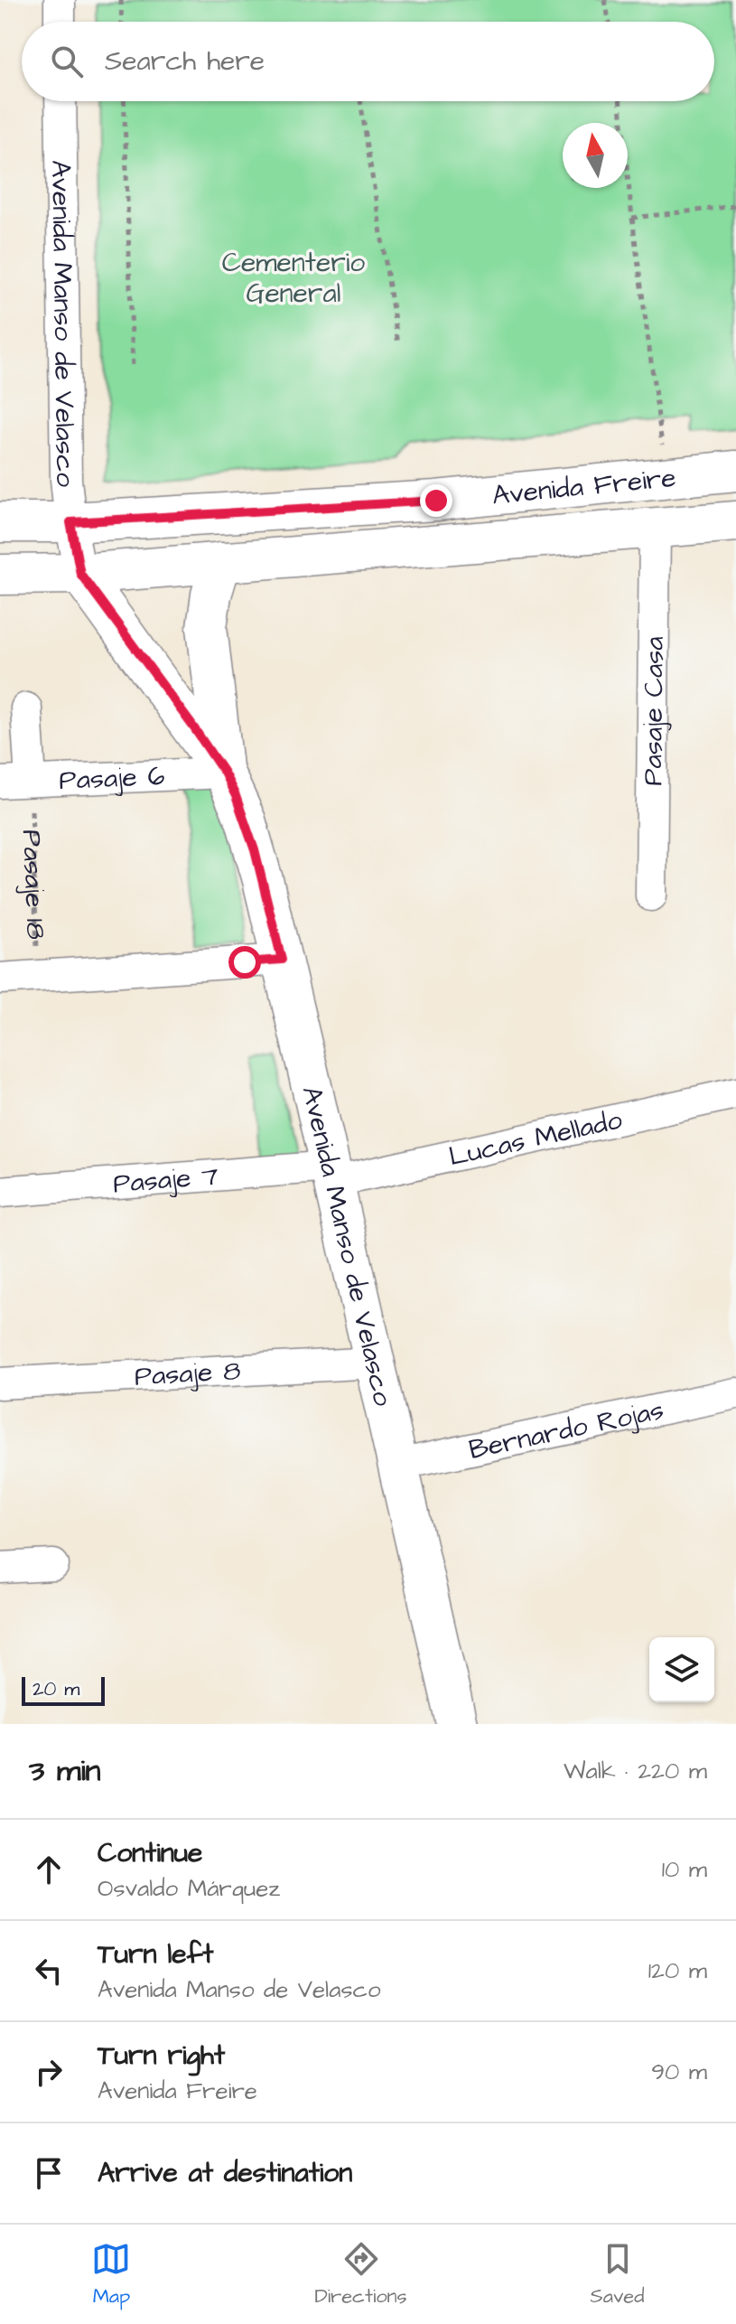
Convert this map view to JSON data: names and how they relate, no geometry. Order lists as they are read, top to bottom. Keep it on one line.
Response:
{"streets":{"main road":["Avenida Manso de Velasco","Avenida Freire"],"street":["Pasaje Casa","Pasaje 6","Lucas Mellado","Pasaje 7","Pasaje 8","Bernardo Rojas"],"path":["Pasaje 18"]},"crossings":[["Avenida Manso de Velasco","Avenida Freire"],["Avenida Manso de Velasco","Pasaje 6"],["Avenida Manso de Velasco","Lucas Mellado"],["Avenida Manso de Velasco","Pasaje 7"],["Avenida Manso de Velasco","Pasaje 8"],["Avenida Manso de Velasco","Bernardo Rojas"],["Avenida Freire","Pasaje Casa"],["Pasaje 6","Pasaje 18"],["Lucas Mellado","Pasaje 7"]],"parks":["Cementerio General"],"scale_bar":"20 m","north":"top","page":{"search":"Search here","scale":"20 m","heading":["3 min","Walk · 220 m"],"list":[["Continue","Osvaldo Márquez","10 m"],["Turn left","Avenida Manso de Velasco","120 m"],["Turn right","Avenida Freire","90 m"],"Arrive at destination"],"nav":["Map","Directions","Saved"]}}
